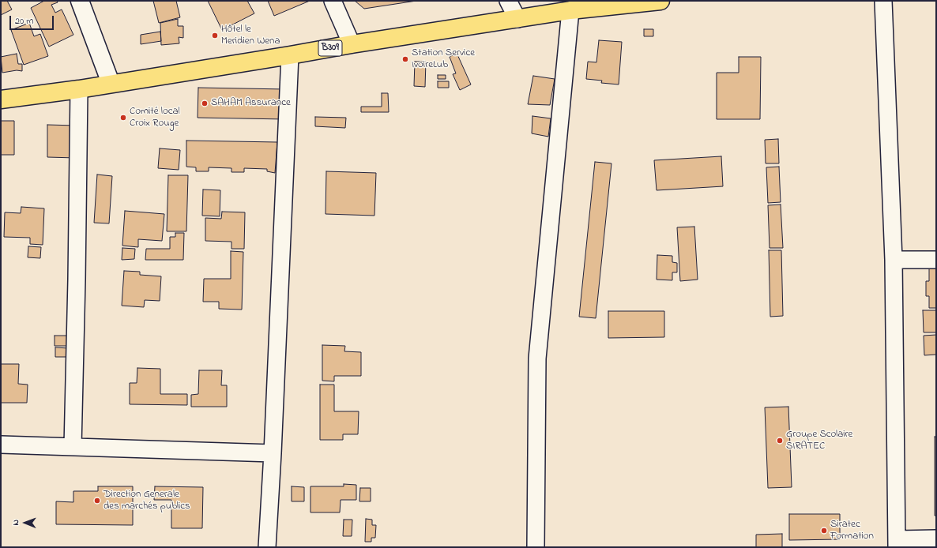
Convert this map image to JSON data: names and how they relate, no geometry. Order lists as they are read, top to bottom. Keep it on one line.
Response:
{"streets":{"main road":["B309"]},"places":["Hôtel le Meridien Wena","Station Service IvoireLub","SAHAM Assurance","Comité local Croix Rouge","Groupe Scolaire SIRATEC","Direction Generale des marchés publics","Siratec Formation"],"scale_bar":"20 m","north":"left"}
